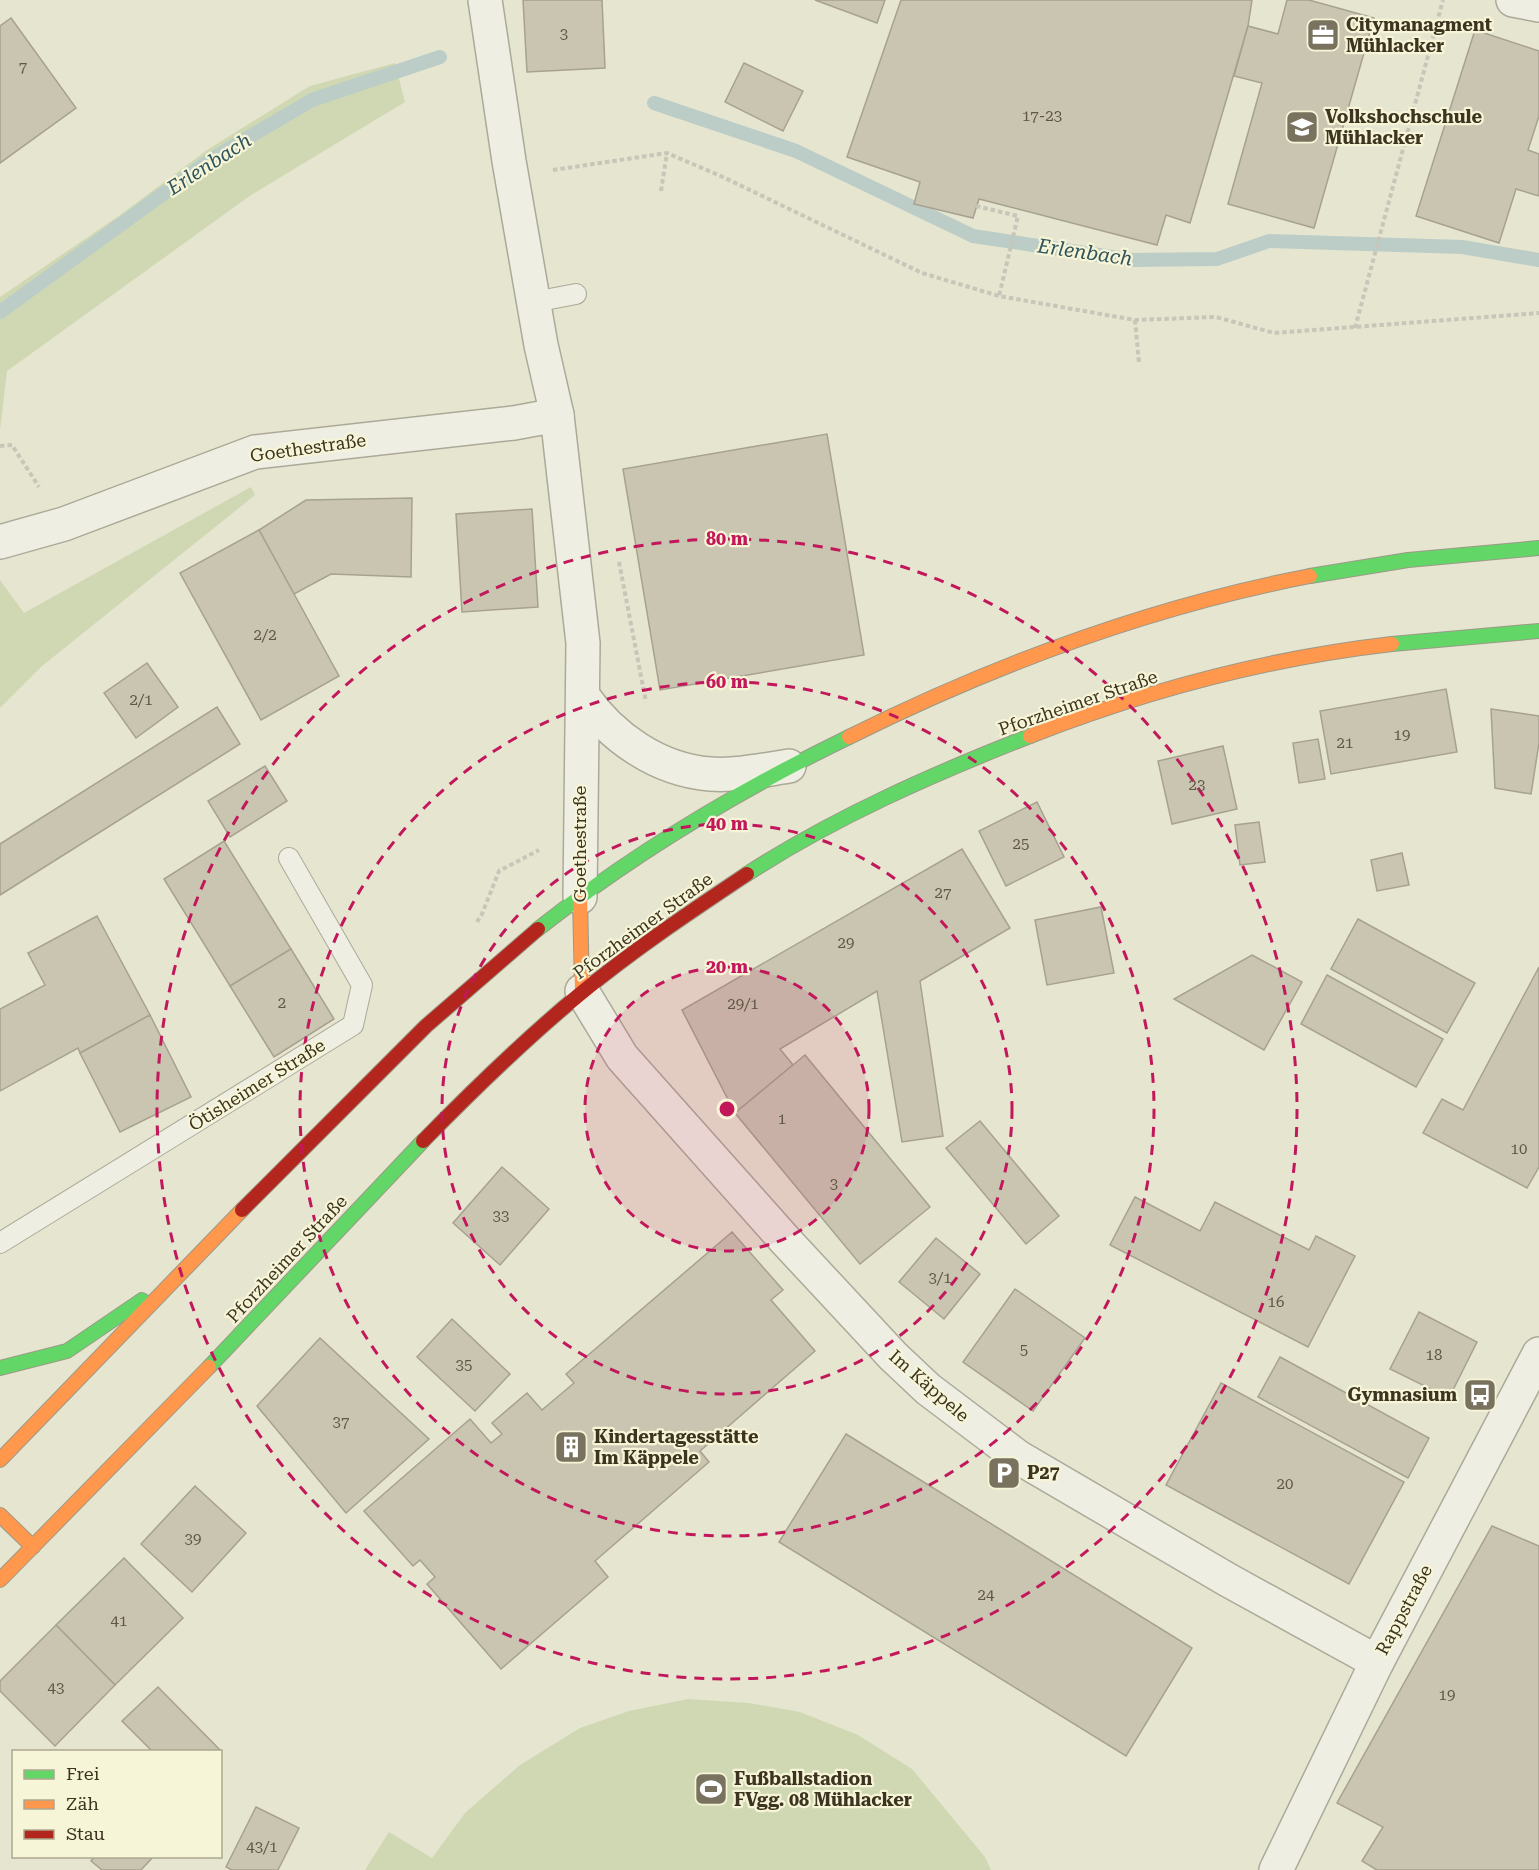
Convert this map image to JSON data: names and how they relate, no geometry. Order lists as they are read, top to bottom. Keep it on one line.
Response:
{"streets":{"main road":["Goethestraße","Pforzheimer Straße"],"street":["Im Käppele","Rappstraße"],"lane":["Ötisheimer Straße"]},"crossings":[["Goethestraße","Pforzheimer Straße"],["Goethestraße","Im Käppele"],["Pforzheimer Straße","Im Käppele"],["Im Käppele","Rappstraße"]],"water":["Erlenbach"],"places":{"office":["Citymanagment Mühlacker"],"school or university":["Volkshochschule Mühlacker"],"bus stop":["Gymnasium"],"building":["Kindertagesstätte Im Käppele"],"parking":["P27"],"sports":["Fußballstadion FVgg. 08 Mühlacker"]},"house_numbers":["3","7","17-23","2/2","2/1","19","21","23","25","27","29","2","29/1","1","10","3","33","3/1","16","5","18","35","37","20","39","24","41","43","19","43/1"],"legend":["Frei","Zäh","Stau"],"rings":["80 m","60 m","40 m","20 m"]}
